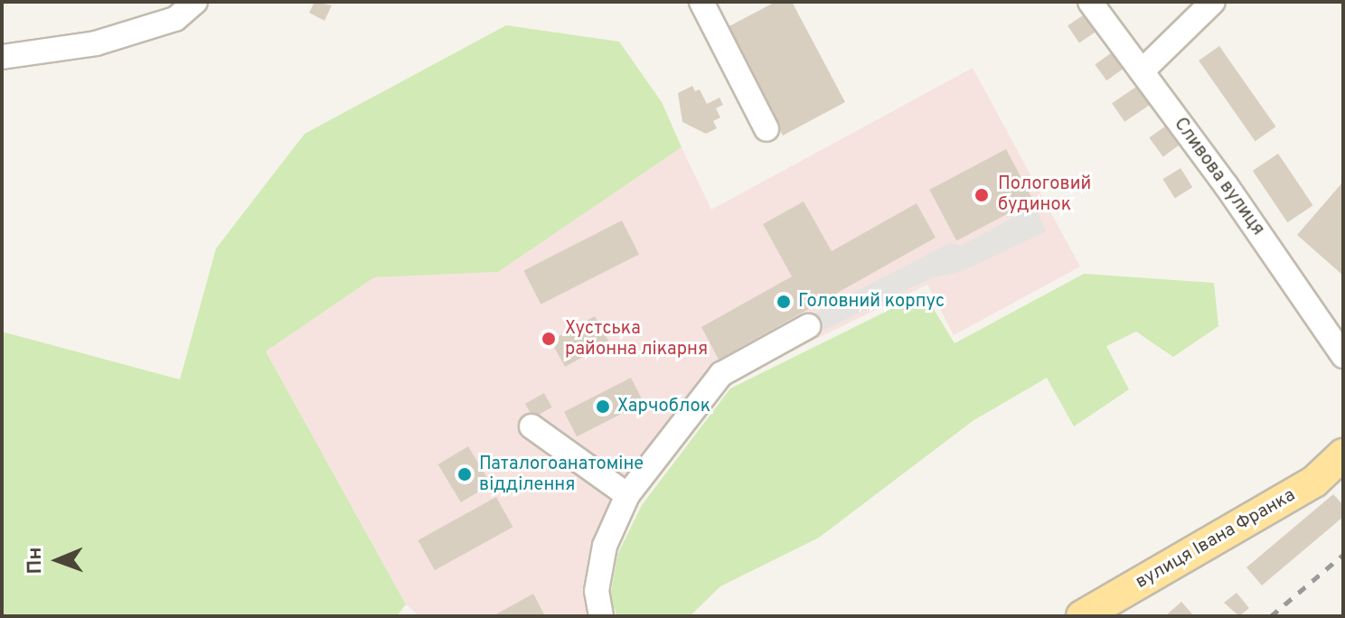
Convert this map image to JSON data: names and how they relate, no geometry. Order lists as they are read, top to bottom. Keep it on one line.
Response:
{"streets":{"main road":["вулиця Івана Франка"],"street":["Сливова вулиця"]},"places":["Пологовий будинок","Головний корпус","Хустська районна лікарня","Харчоблок","Паталогоанатоміне відділення"],"north":"left"}
